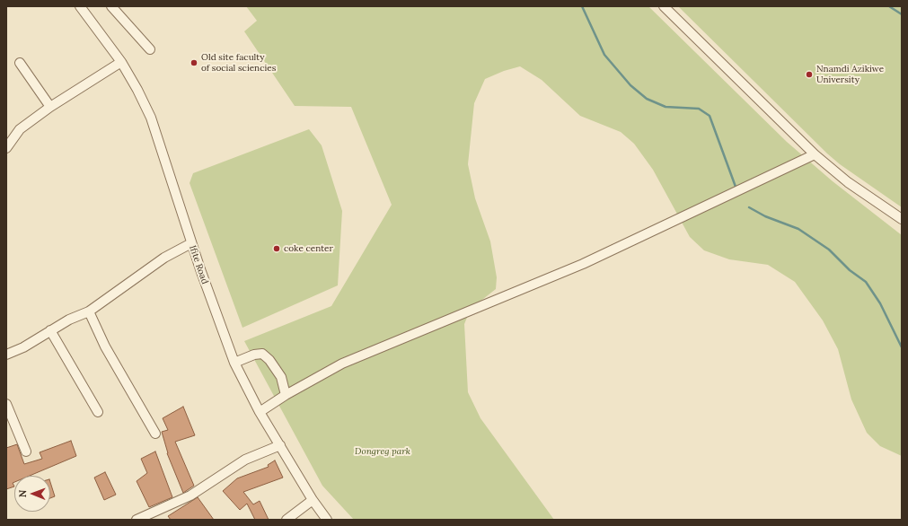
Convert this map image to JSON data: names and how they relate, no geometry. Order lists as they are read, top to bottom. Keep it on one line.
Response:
{"streets":{"street":["Ifite Road"]},"parks":["Dongreg park"],"places":["Old site faculty of social sciencies","Nnamdi Azikiwe University","coke center"],"north":"left"}
